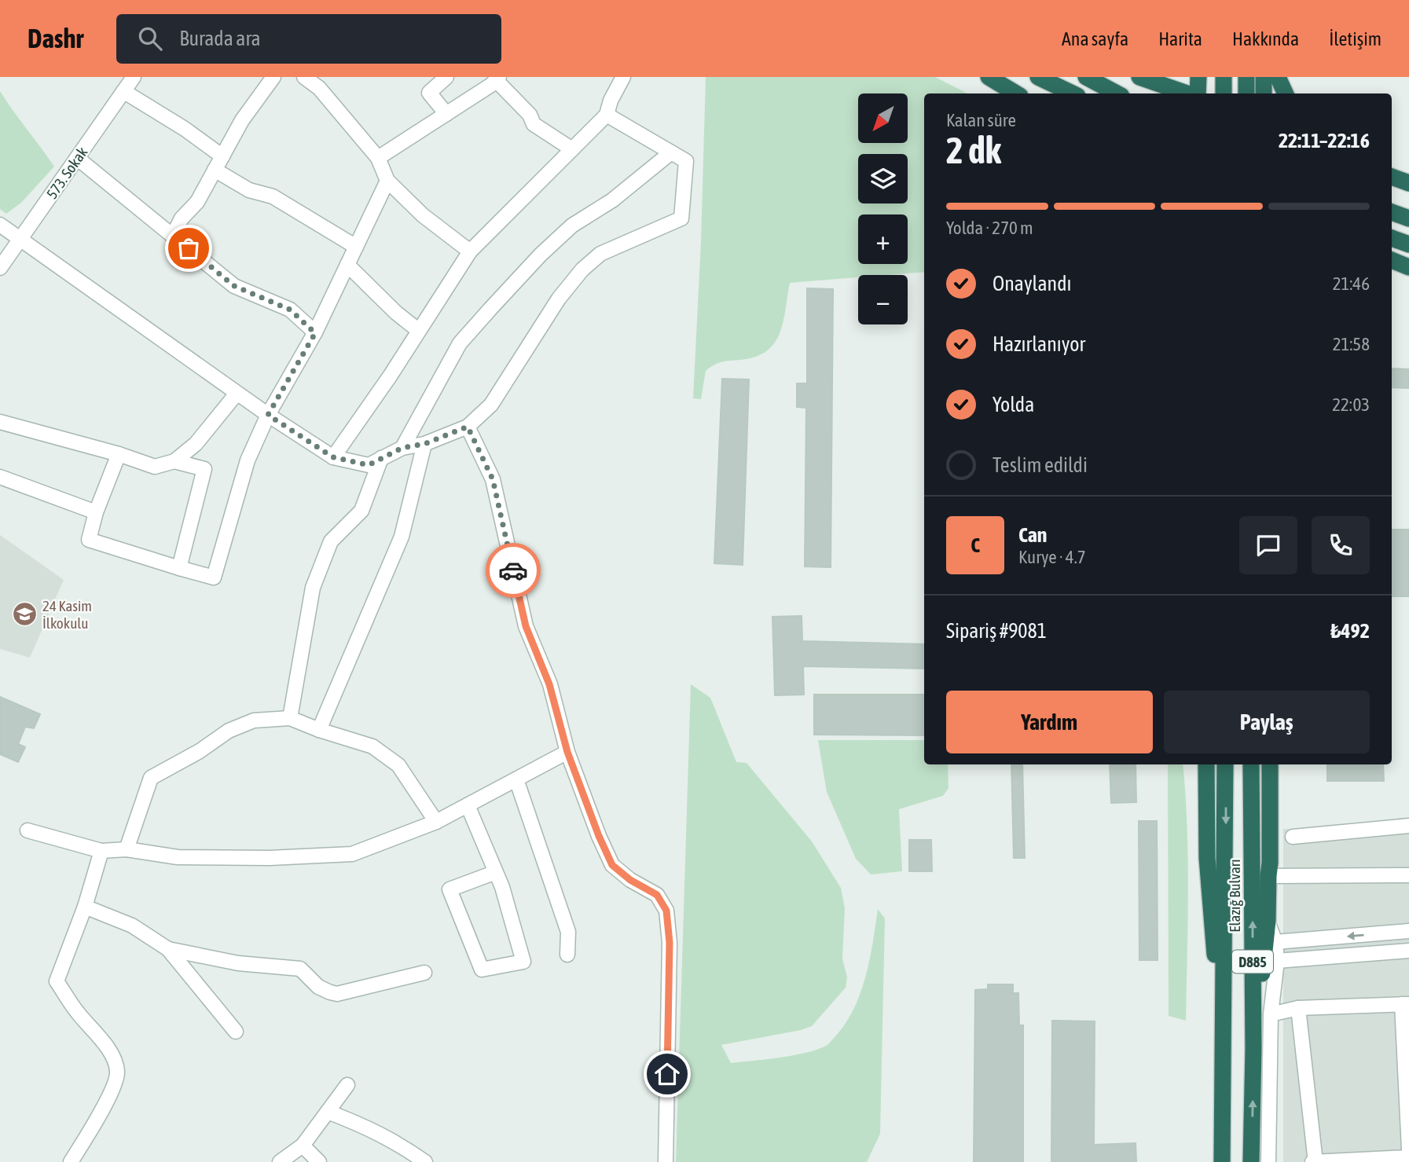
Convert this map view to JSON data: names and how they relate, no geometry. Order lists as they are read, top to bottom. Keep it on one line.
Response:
{"streets":{"highway":["Elazığ Bulvarı","D885"],"street":["573. Sokak"]},"places":{"school or university":["24 Kasim İlkokulu"]},"north":"bottom left","page":{"header":"Dashr","search":"Burada ara","nav":["Ana sayfa","Harita","Hakkında","İletişim"],"map_buttons":["+","−"],"heading":["2 dk","Kalan süre","22:11–22:16"],"panel":["Can","Kurye · 4.7","Sipariş #9081","₺492"],"bar":"Yolda · 270 m","list":[["Onaylandı","21:46"],["Hazırlanıyor","21:58"],["Yolda","22:03"],"Teslim edildi"],"round":"C","buttons":["Yardım","Paylaş"]}}
